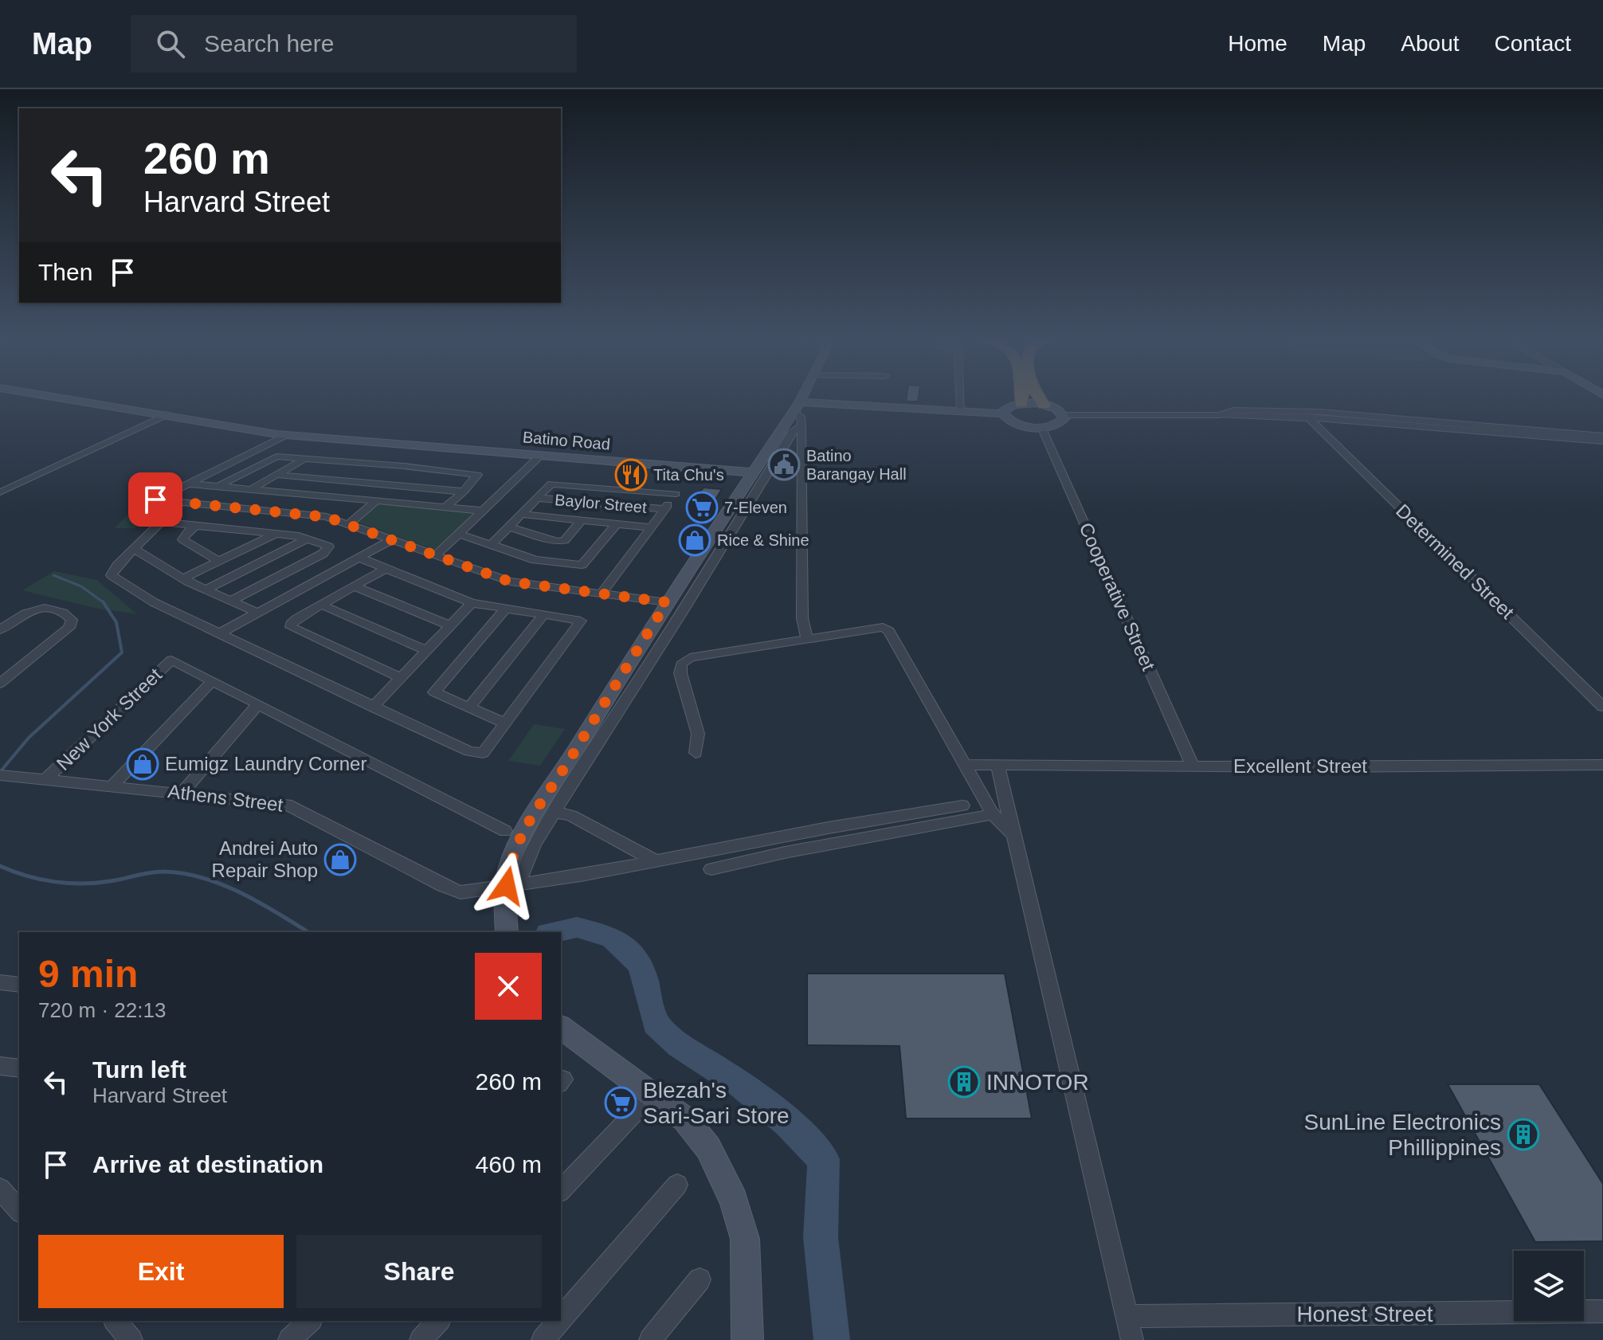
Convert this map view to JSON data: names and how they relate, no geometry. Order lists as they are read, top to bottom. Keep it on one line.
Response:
{"streets":{"main road":["Batino Road"],"street":["Baylor Street","Determined Street","Cooperative Street","New York Street","Excellent Street","Athens Street","Honest Street"]},"crossings":[["Cooperative Street","Excellent Street"],["New York Street","Athens Street"]],"places":{"public building":["Batino Barangay Hall"],"restaurant":["Tita Chu's"],"supermarket":["7-Eleven","Blezah's Sari-Sari Store"],"shop":["Rice & Shine","Eumigz Laundry Corner","Andrei Auto Repair Shop"],"building":["INNOTOR","SunLine Electronics Phillippines"]},"page":{"header":"Map","search":"Search here","nav":["Home","Map","About","Contact"],"turn":["260 m","Harvard Street"],"then":"Then","heading":["9 min","720 m · 22:13"],"list":[{"name":"Turn left","note":"Harvard Street","value":"260 m"},{"name":"Arrive at destination","value":"460 m"}],"buttons":["Exit","Share"]}}
